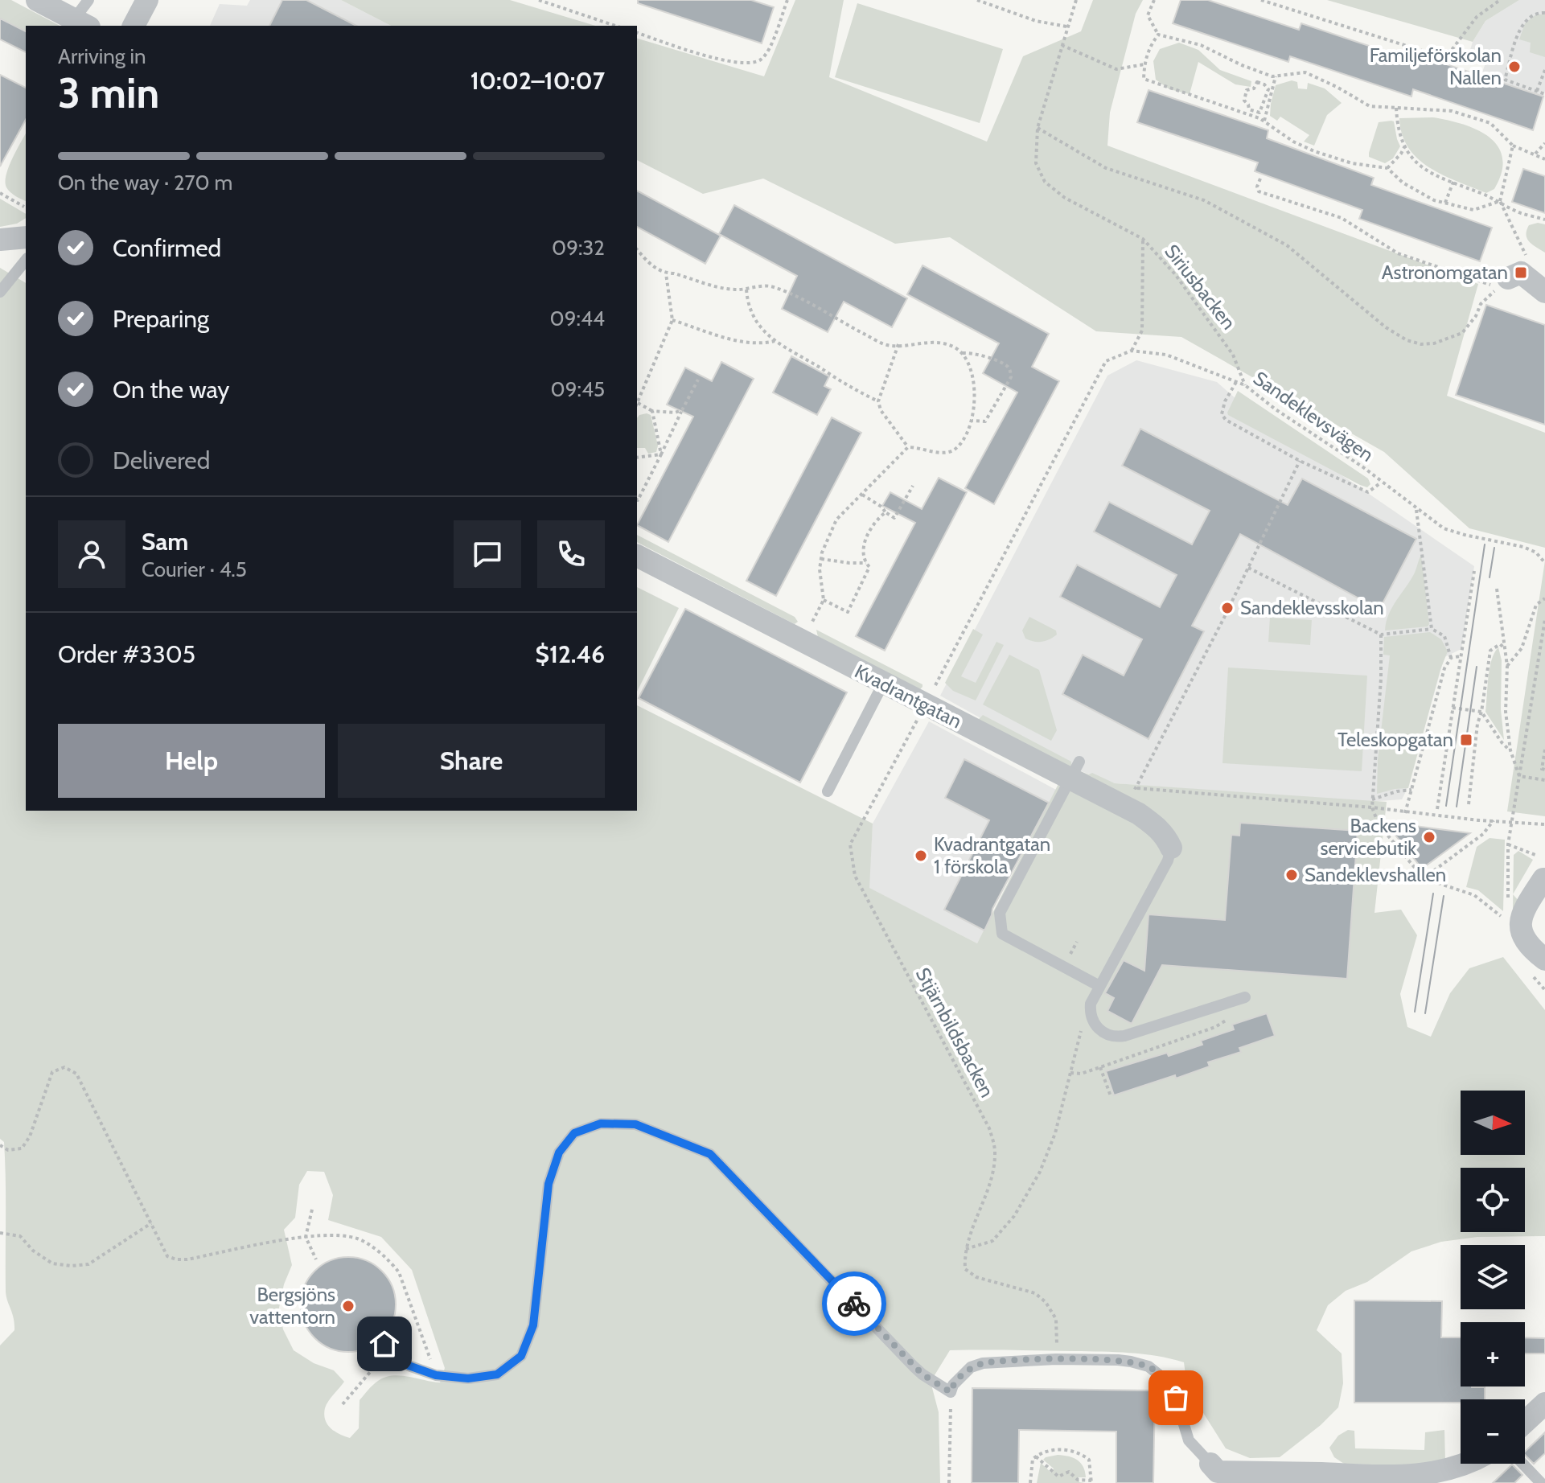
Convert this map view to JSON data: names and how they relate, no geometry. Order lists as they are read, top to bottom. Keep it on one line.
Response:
{"streets":{"street":["Kvadrantgatan"],"path":["Siriusbacken","Sandeklevsvägen","Stjärnbildsbacken"]},"crossings":[["Siriusbacken","Sandeklevsvägen"],["Kvadrantgatan","Stjärnbildsbacken"]],"places":{"other":["Familjeförskolan Nallen","Sandeklevsskolan","Backens servicebutik","Kvadrantgatan 1 förskola","Sandeklevshallen","Bergsjöns vattentorn"],"transit":["Astronomgatan","Teleskopgatan"]},"north":"right","page":{"heading":["3 min","Arriving in","10:02–10:07"],"panel":["Sam","Courier · 4.5","Order #3305","$12.46"],"bar":"On the way · 270 m","list":[["Confirmed","09:32"],["Preparing","09:44"],["On the way","09:45"],"Delivered"],"buttons":["Help","Share"],"map_buttons":["+","−"]}}
